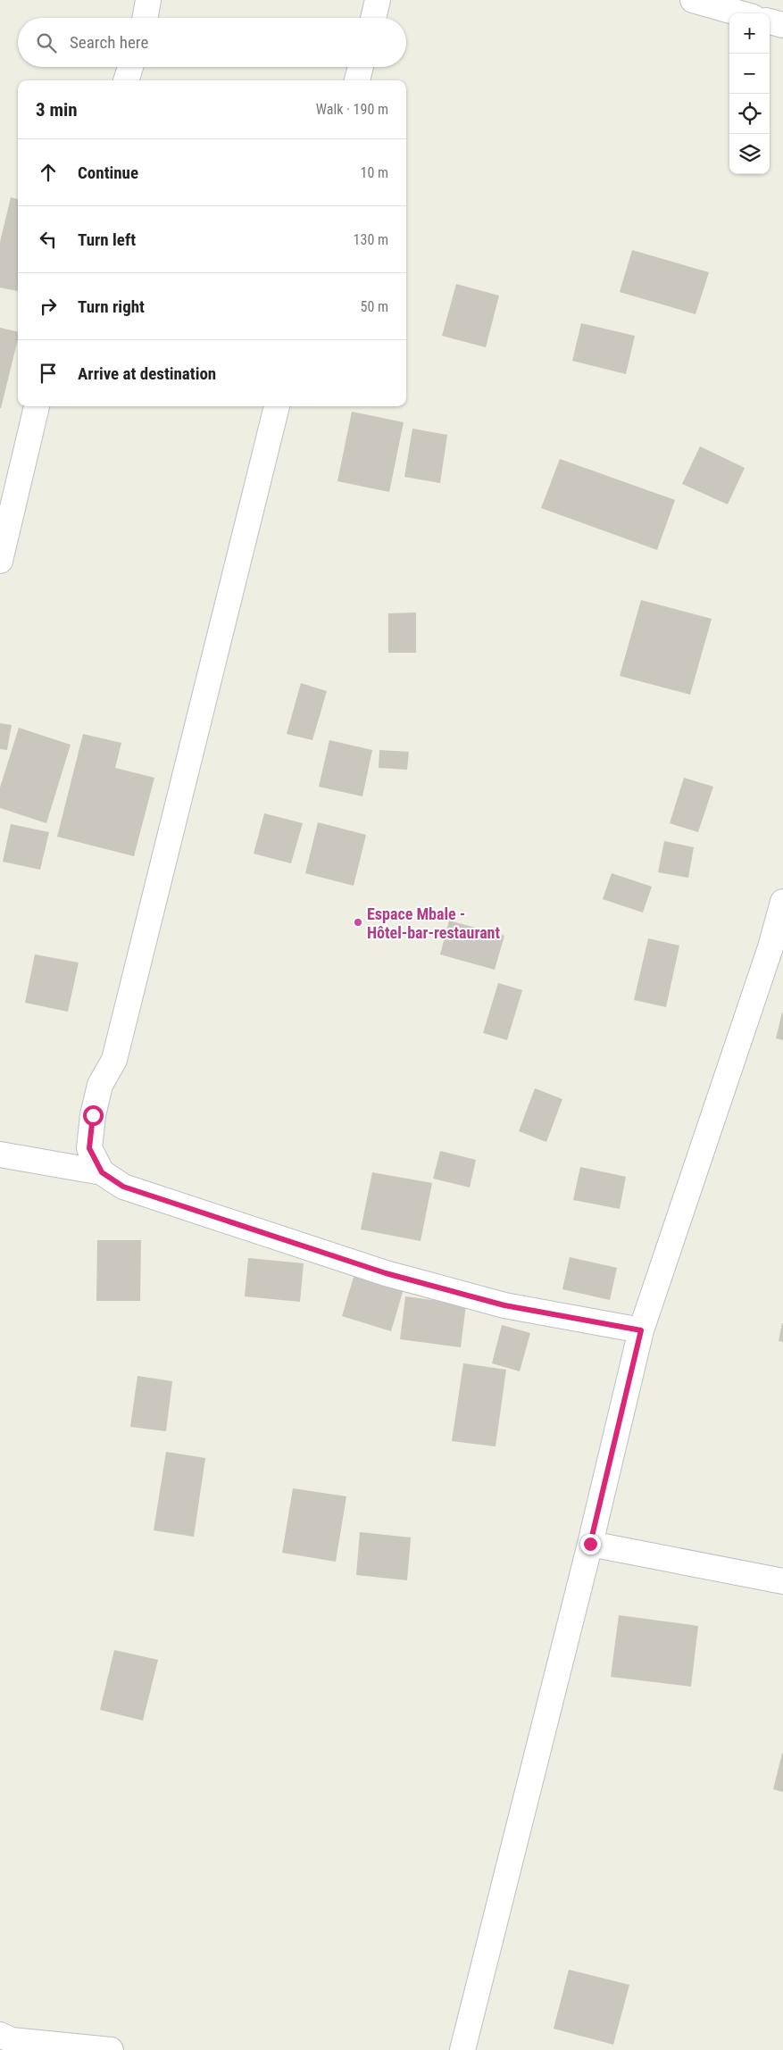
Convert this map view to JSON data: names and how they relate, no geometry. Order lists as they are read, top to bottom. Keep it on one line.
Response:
{"places":["Espace Mbale - Hôtel-bar-restaurant"],"page":{"map_buttons":["+","−"],"search":"Search here","heading":["3 min","Walk · 190 m"],"list":[["Continue","10 m"],["Turn left","130 m"],["Turn right","50 m"],"Arrive at destination"]}}
